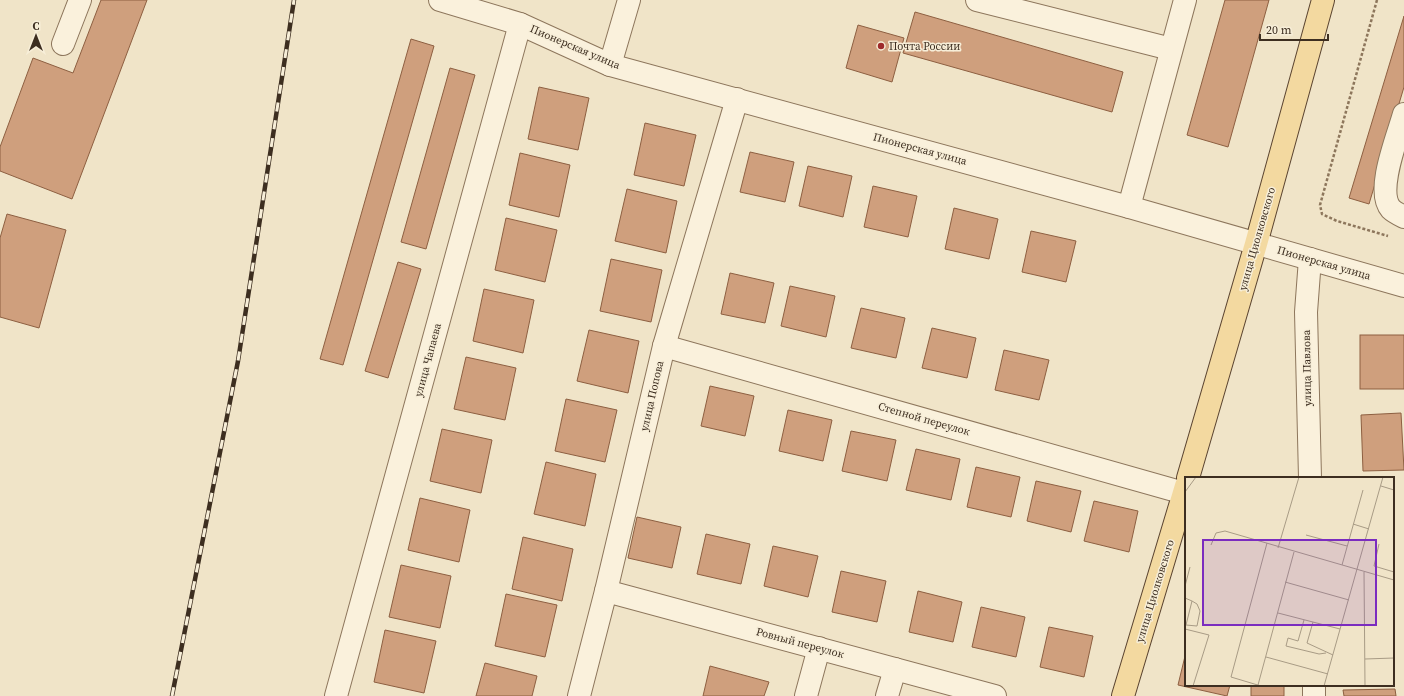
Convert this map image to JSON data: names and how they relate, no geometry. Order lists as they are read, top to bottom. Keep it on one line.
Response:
{"streets":{"main road":["улица Циолковского"],"street":["Пионерская улица","улица Чапаева","улица Павлова","улица Попова","Степной переулок","Ровный переулок"]},"crossings":[["Пионерская улица","улица Циолковского"],["Пионерская улица","улица Чапаева"],["Пионерская улица","улица Павлова"],["Пионерская улица","улица Попова"],["улица Попова","Степной переулок"],["улица Попова","Ровный переулок"]],"places":["Почта России"],"scale_bar":"20 m","north":"top"}
